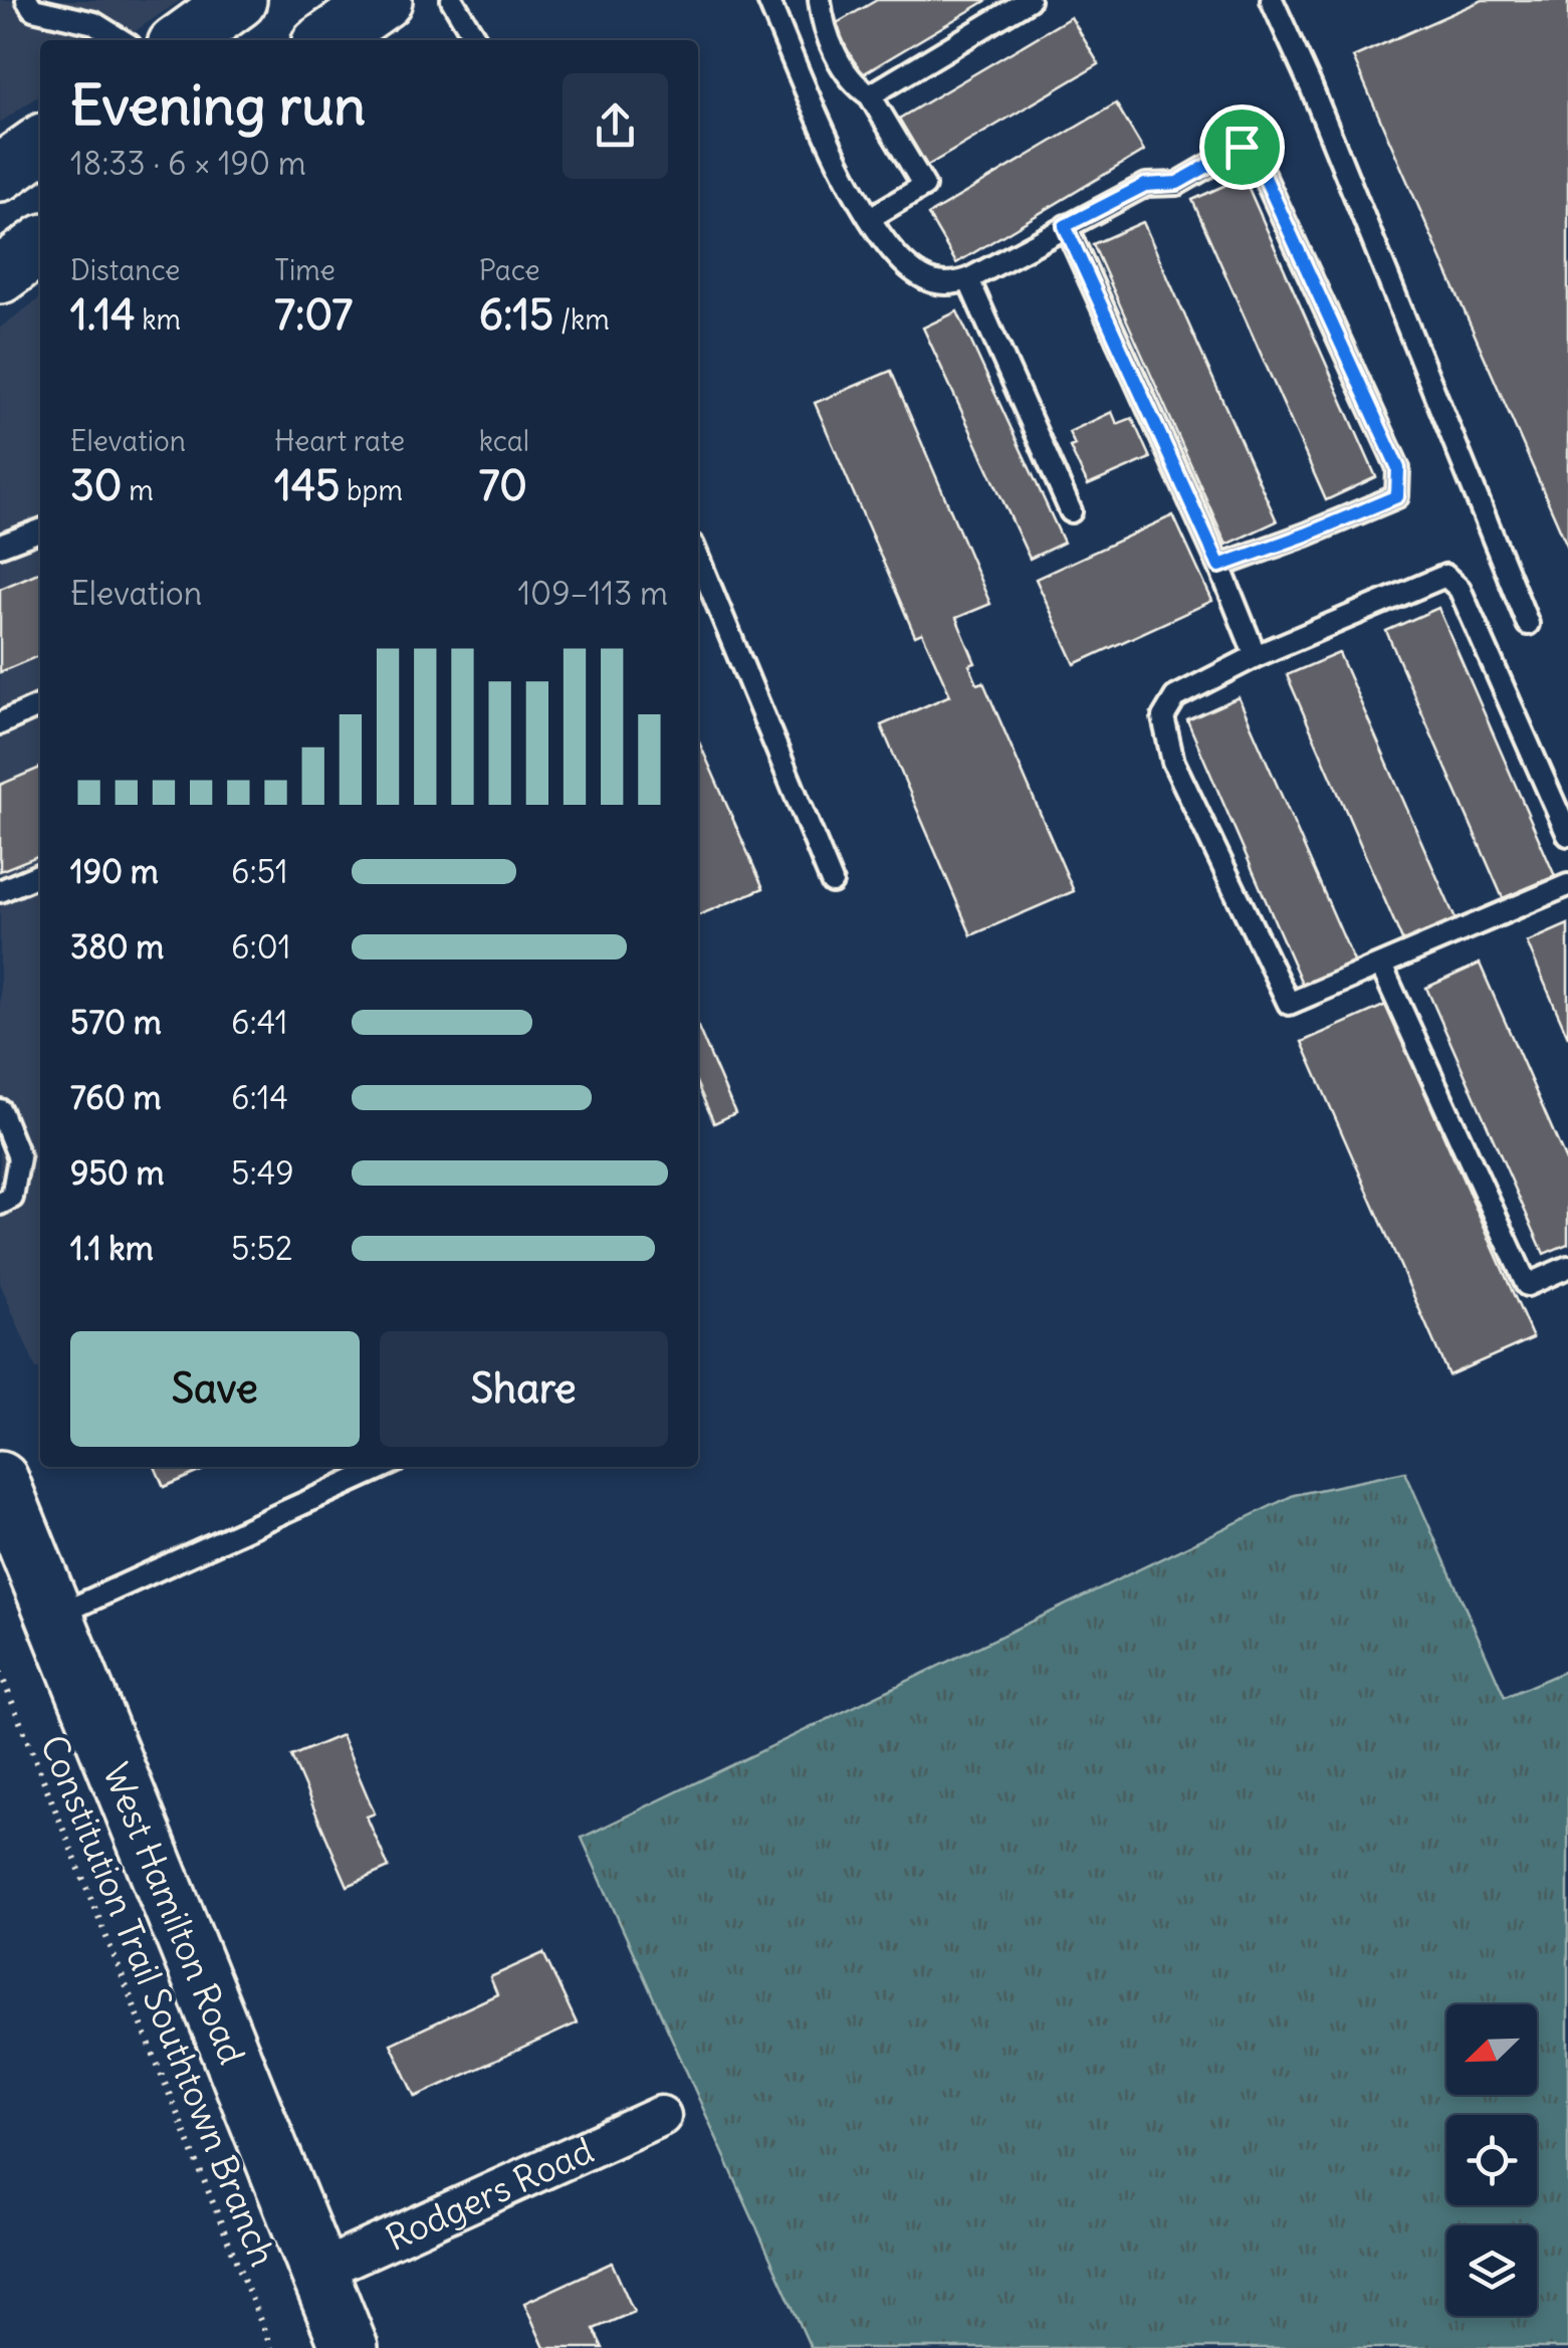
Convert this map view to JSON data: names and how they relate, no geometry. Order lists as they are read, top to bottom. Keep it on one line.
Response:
{"streets":{"main road":["West Hamilton Road"],"street":["Rodgers Road"],"path":["Constitution Trail Southtown Branch"]},"crossings":[["West Hamilton Road","Rodgers Road"]],"north":"bottom left","page":{"heading":["Evening run","18:33 · 6 × 190 m"],"stats":[["Distance","1.14 km"],["Time","7:07"],["Pace","6:15 /km"],["Elevation","30 m"],["Heart rate","145 bpm"],["kcal","70"]],"chart":["Elevation","109–113 m"],"list":[{"name":"190 m","note":"6:51"},{"name":"380 m","note":"6:01"},{"name":"570 m","note":"6:41"},{"name":"760 m","note":"6:14"},{"name":"950 m","note":"5:49"},{"name":"1.1 km","note":"5:52"}],"buttons":["Save","Share"]}}
